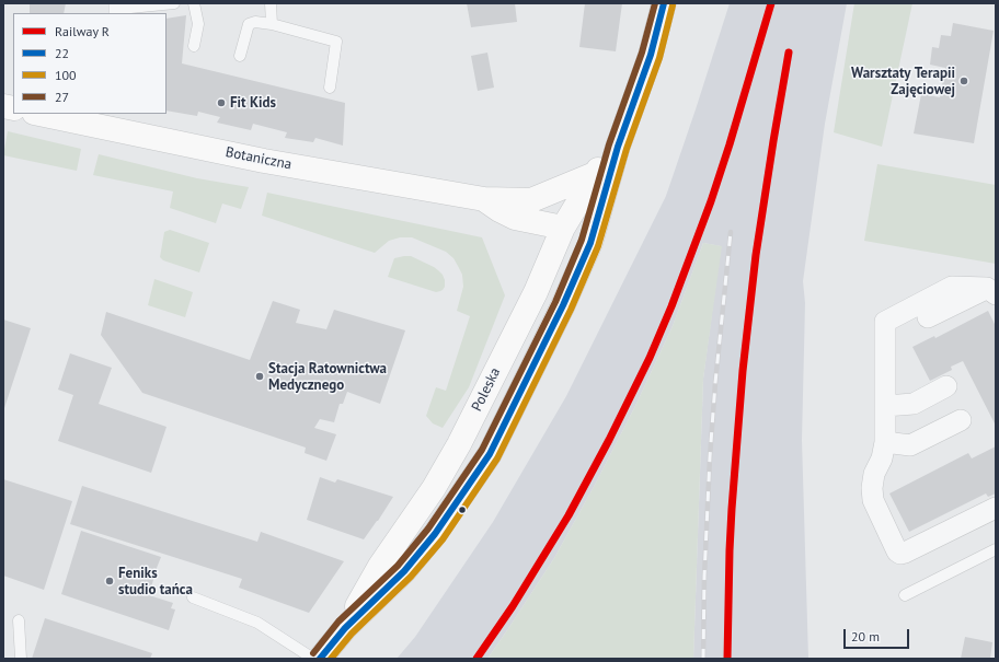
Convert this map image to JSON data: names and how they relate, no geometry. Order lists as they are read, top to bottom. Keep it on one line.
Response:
{"streets":{"main road":["Botaniczna","Poleska"]},"crossings":[["Botaniczna","Poleska"]],"places":["Warsztaty Terapii Zajęciowej","Fit Kids","Stacja Ratownictwa Medycznego","Feniks studio tańca"],"lines":["rail line R","transit line 22","transit line 27","transit line 100"],"legend":["Railway R","22","100","27"],"scale_bar":"20 m"}
